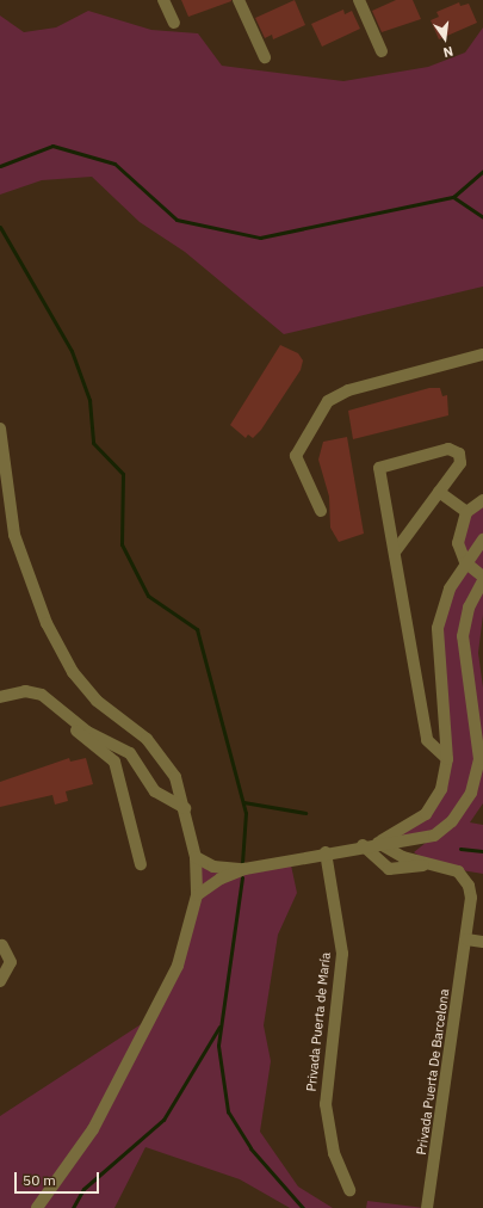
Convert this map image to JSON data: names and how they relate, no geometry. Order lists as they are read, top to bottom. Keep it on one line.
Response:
{"streets":{"street":["Privada Puerta de María","Privada Puerta De Barcelona"]},"scale_bar":"50 m","north":"bottom"}
